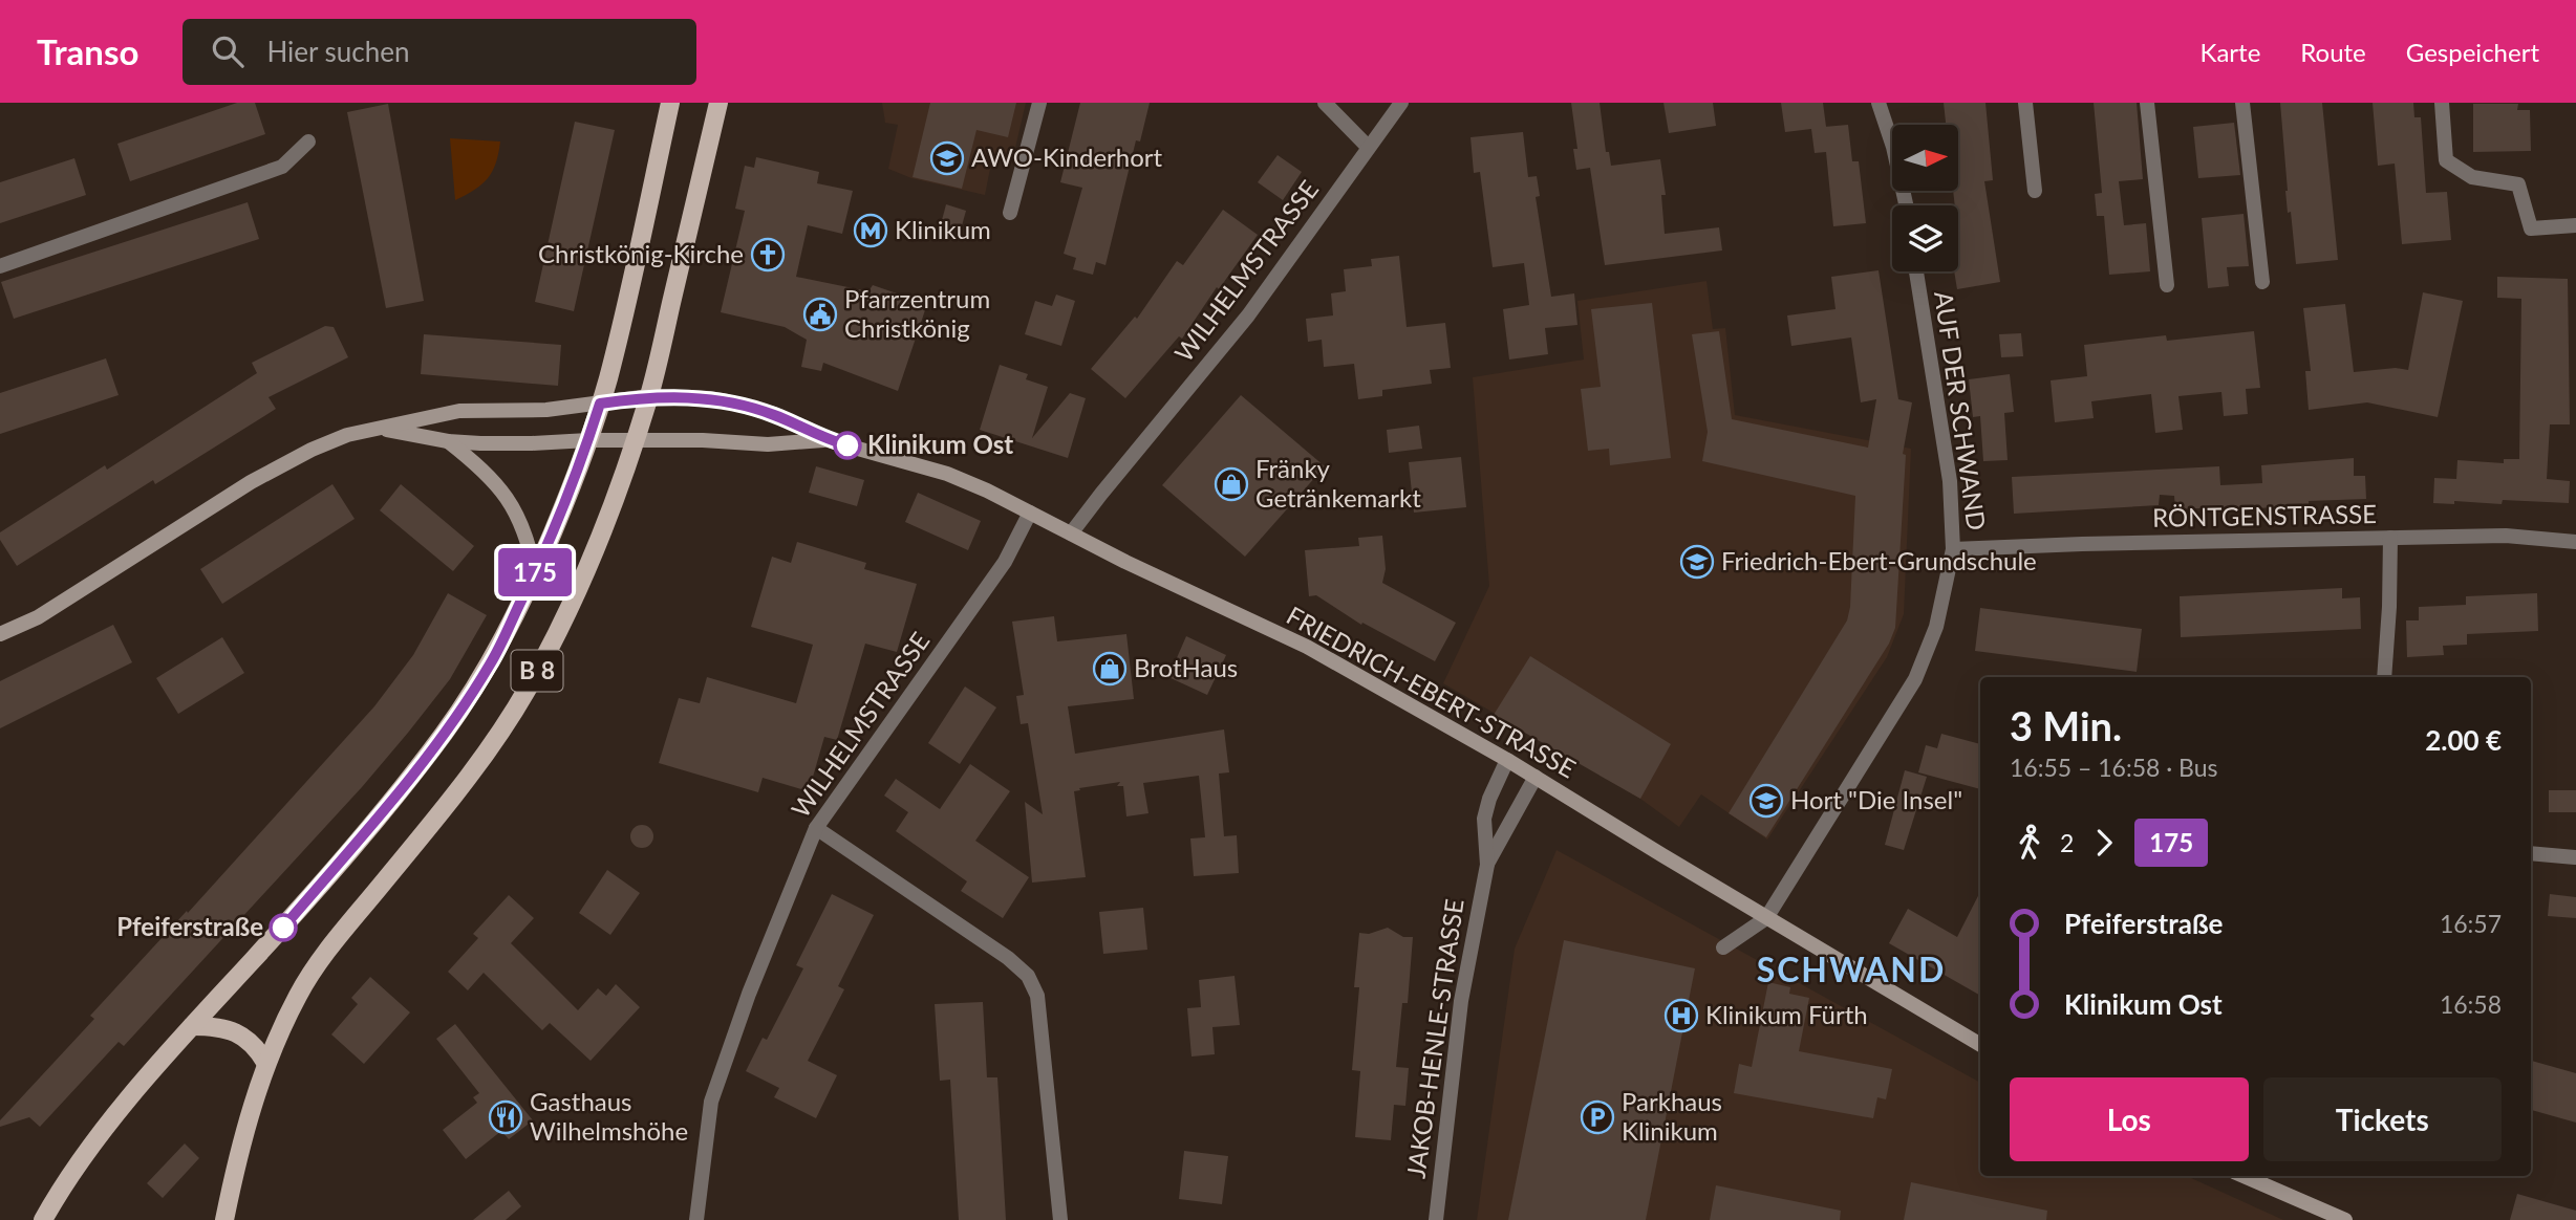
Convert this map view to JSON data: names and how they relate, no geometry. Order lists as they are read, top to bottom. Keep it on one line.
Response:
{"streets":{"main road":["B 8"],"street":["WILHELMSTRASSE","AUF DER SCHWAND","RÖNTGENSTRASSE","FRIEDRICH-EBERT-STRASSE","JAKOB-HENLE-STRASSE"]},"crossings":[["WILHELMSTRASSE","FRIEDRICH-EBERT-STRASSE"],["AUF DER SCHWAND","RÖNTGENSTRASSE"],["AUF DER SCHWAND","FRIEDRICH-EBERT-STRASSE"],["B 8","FRIEDRICH-EBERT-STRASSE"],["FRIEDRICH-EBERT-STRASSE","JAKOB-HENLE-STRASSE"]],"districts":["SCHWAND"],"places":{"school or university":["AWO-Kinderhort","Friedrich-Ebert-Grundschule","Hort \"Die Insel\""],"metro station":["Klinikum"],"church":["Christkönig-Kirche"],"public building":["Pfarrzentrum Christkönig"],"other":["Klinikum Ost","Pfeiferstraße"],"shop":["Fränky Getränkemarkt","BrotHaus"],"hospital":["Klinikum Fürth"],"restaurant":["Gasthaus Wilhelmshöhe"],"parking":["Parkhaus Klinikum"]},"lines":["bus line 175"],"north":"right","page":{"header":"Transo","search":"Hier suchen","nav":["Karte","Route","Gespeichert"],"on_map":"175","heading":["3 Min.","16:55 – 16:58 · Bus","2.00 €"],"legs":["2","175"],"list":[{"name":"Pfeiferstraße","value":"16:57"},{"name":"Klinikum Ost","value":"16:58"}],"buttons":["Los","Tickets"]}}
